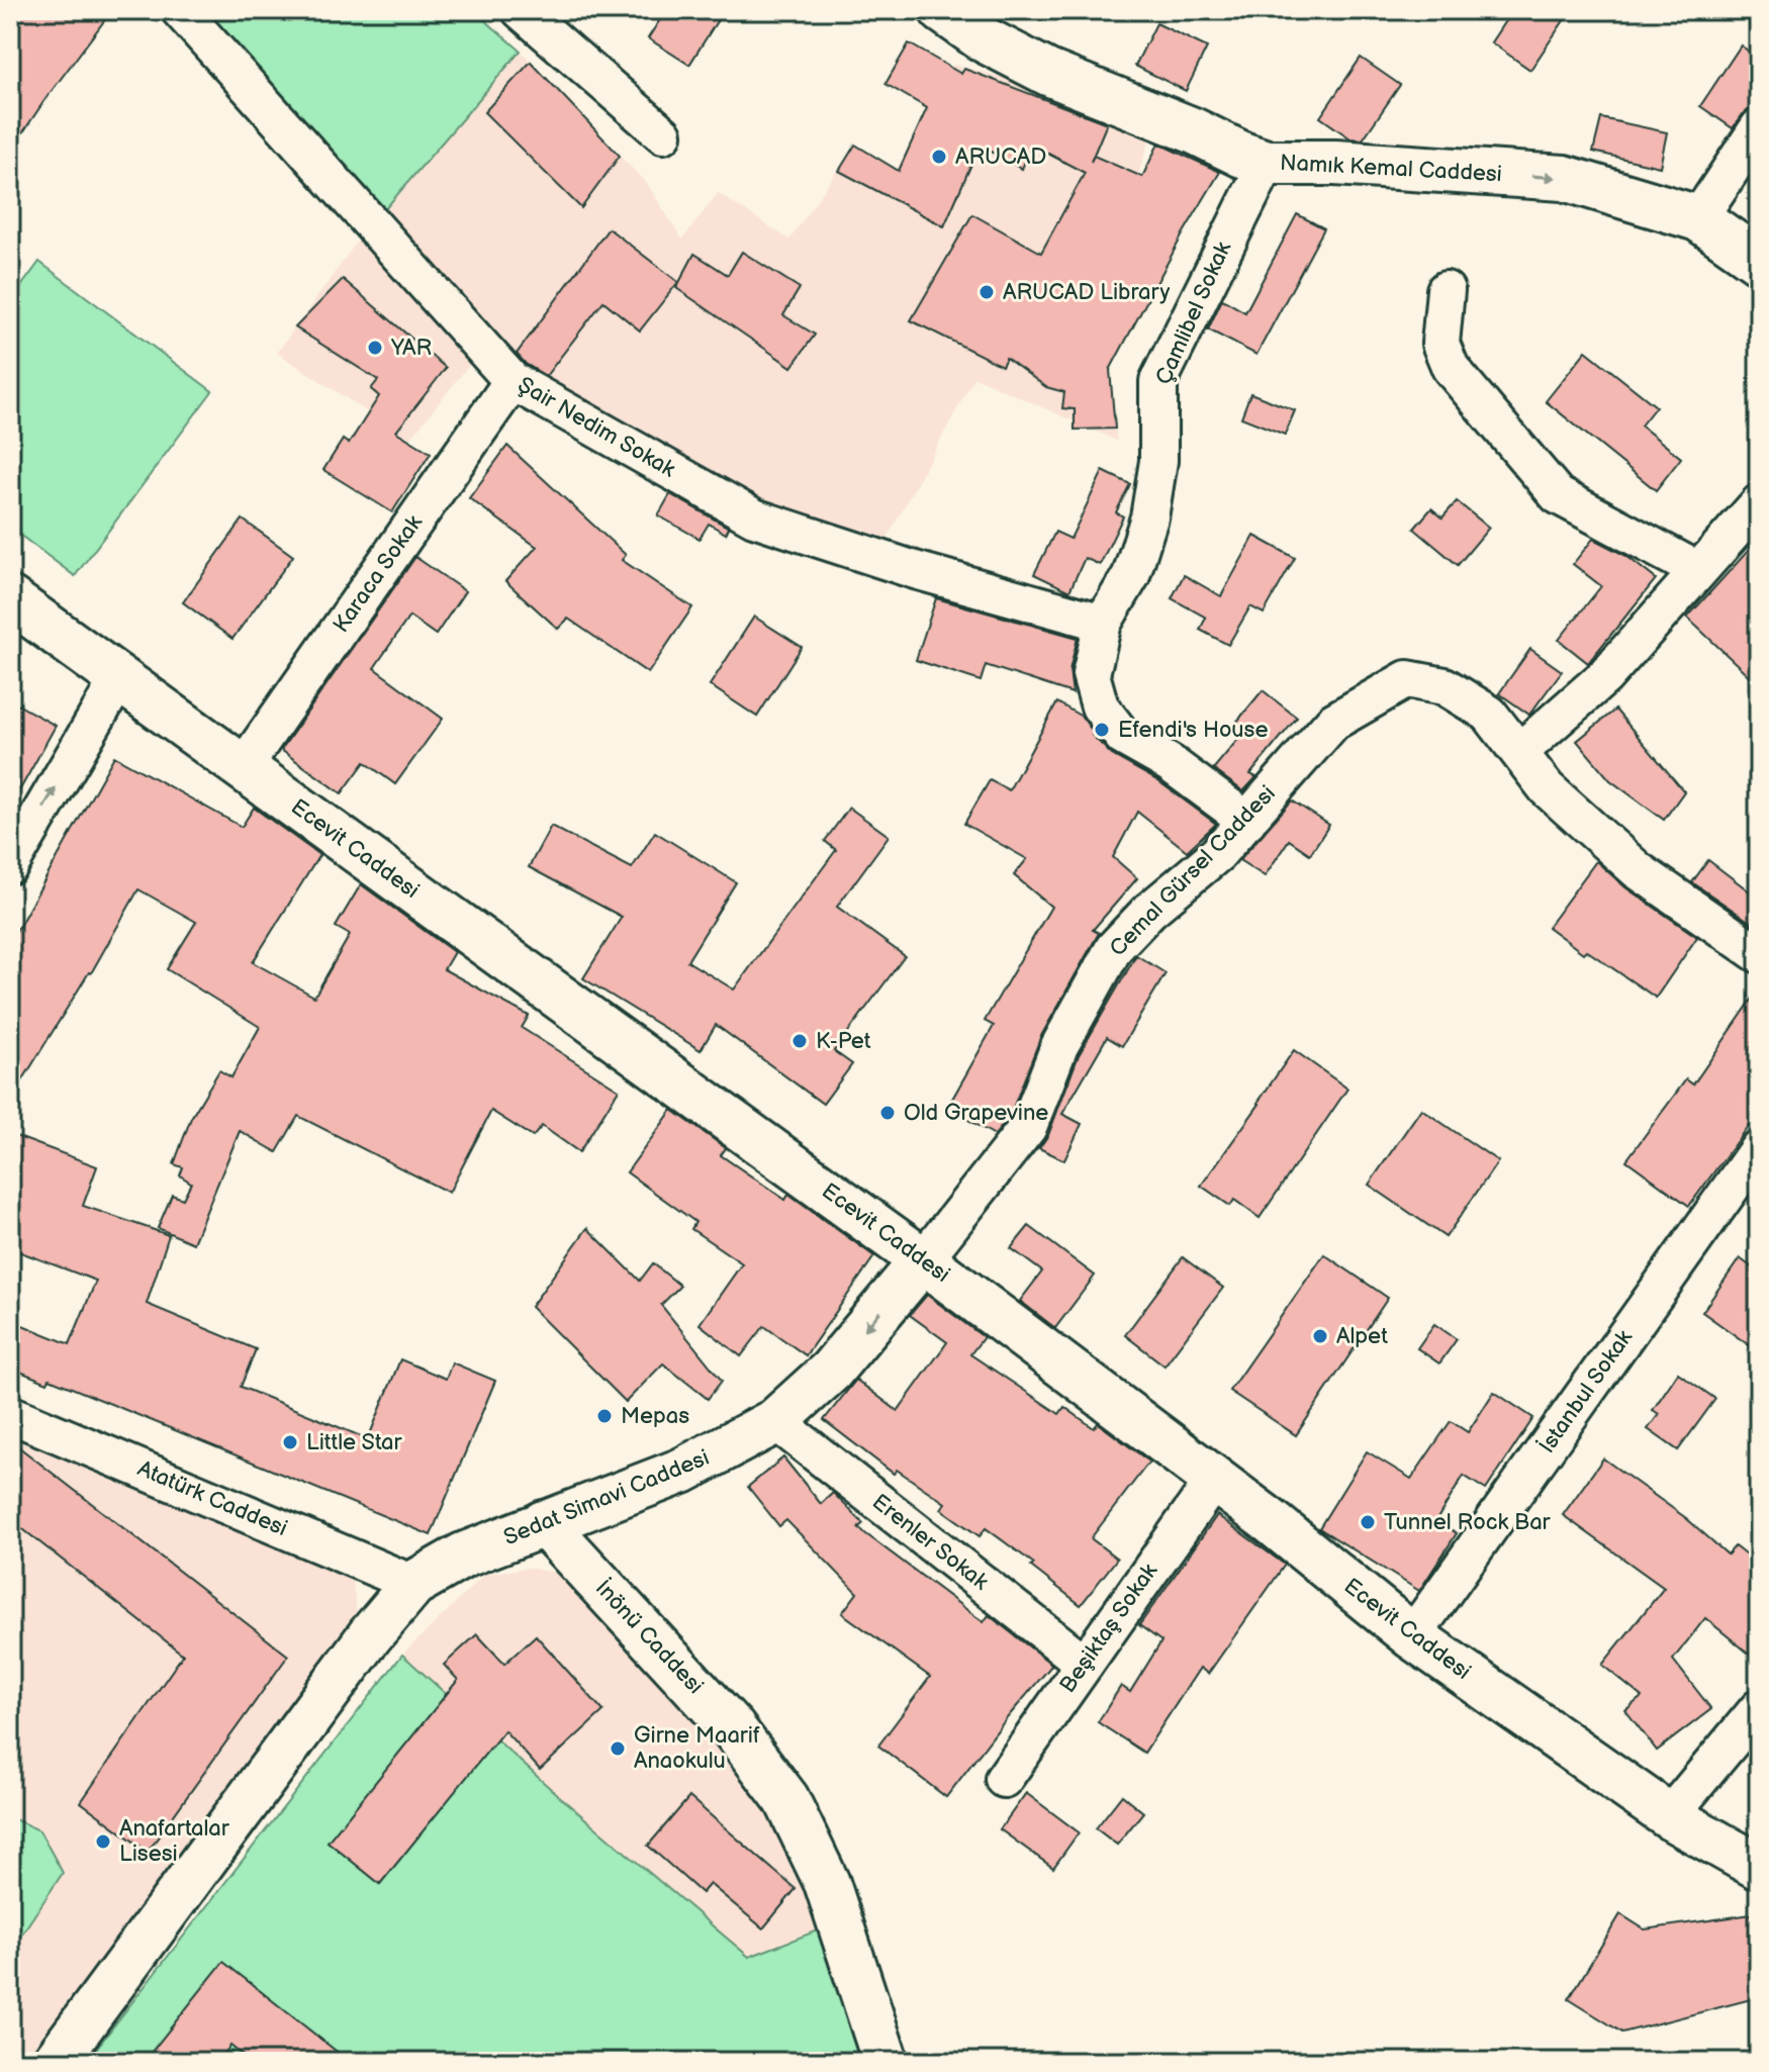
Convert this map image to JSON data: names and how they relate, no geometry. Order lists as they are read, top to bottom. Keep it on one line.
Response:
{"streets":{"street":["Namık Kemal Caddesi","Çamlibel Sokak","Şair Nedim Sokak","Karaca Sokak","Ecevit Caddesi","Cemal Gürsel Caddesi","İstanbul Sokak","Sedat Simavi Caddesi","Atatürk Caddesi","Erenler Sokak","Beşiktaş Sokak","İnönü Caddesi"]},"crossings":[["Namık Kemal Caddesi","Çamlibel Sokak"],["Çamlibel Sokak","Şair Nedim Sokak"],["Çamlibel Sokak","Cemal Gürsel Caddesi"],["Şair Nedim Sokak","Karaca Sokak"],["Karaca Sokak","Ecevit Caddesi"],["Ecevit Caddesi","Cemal Gürsel Caddesi"],["Ecevit Caddesi","İstanbul Sokak"],["Ecevit Caddesi","Sedat Simavi Caddesi"],["Ecevit Caddesi","Beşiktaş Sokak"],["Cemal Gürsel Caddesi","Sedat Simavi Caddesi"],["Sedat Simavi Caddesi","Atatürk Caddesi"],["Sedat Simavi Caddesi","Erenler Sokak"],["Sedat Simavi Caddesi","İnönü Caddesi"],["Erenler Sokak","Beşiktaş Sokak"]],"one_way":["Namık Kemal Caddesi","Sedat Simavi Caddesi"],"places":["ARUCAD","ARUCAD Library","YAR","Efendi's House","K-Pet","Old Grapevine","Alpet","Mepas","Little Star","Tunnel Rock Bar","Girne Maarif Anaokulu","Anafartalar Lisesi"]}
